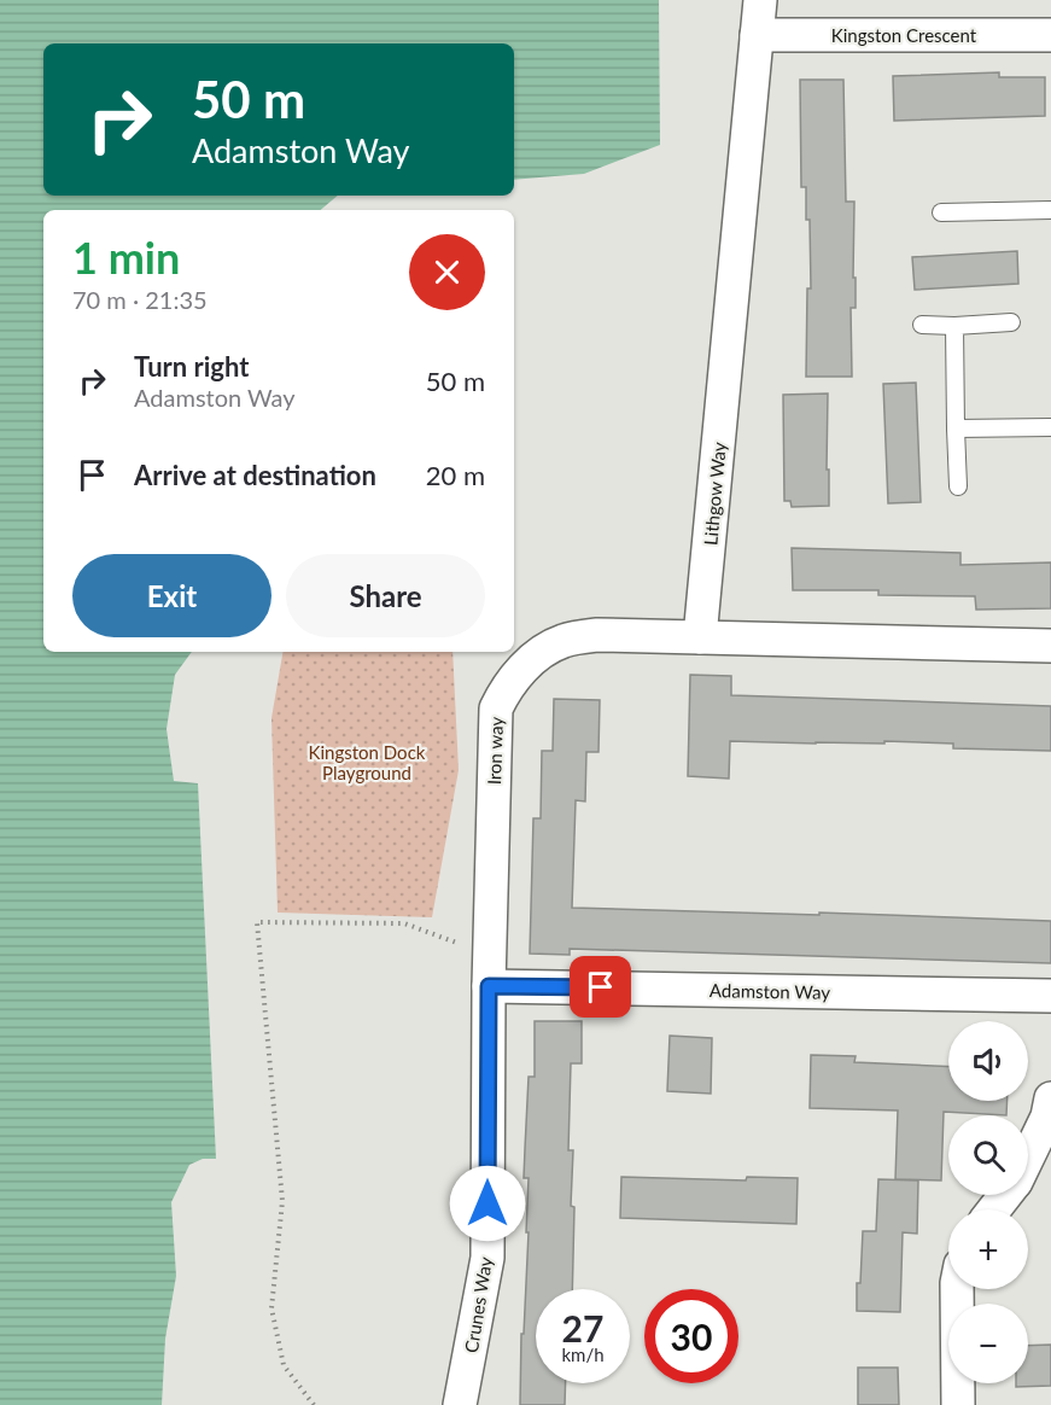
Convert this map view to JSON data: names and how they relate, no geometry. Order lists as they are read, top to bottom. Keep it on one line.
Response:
{"streets":{"street":["Kingston Crescent","Lithgow Way","Iron way","Adamston Way","Crunes Way"]},"crossings":[["Kingston Crescent","Lithgow Way"],["Lithgow Way","Iron way"],["Iron way","Adamston Way"],["Iron way","Crunes Way"],["Adamston Way","Crunes Way"]],"parks":["Kingston Dock Playground"],"page":{"turn":["50 m","Adamston Way"],"heading":["1 min","70 m · 21:35"],"list":[{"name":"Turn right","note":"Adamston Way","value":"50 m"},{"name":"Arrive at destination","value":"20 m"}],"buttons":["Exit","Share"],"map_buttons":["+","−"],"speed":"27 km/h","limit":"30"}}
